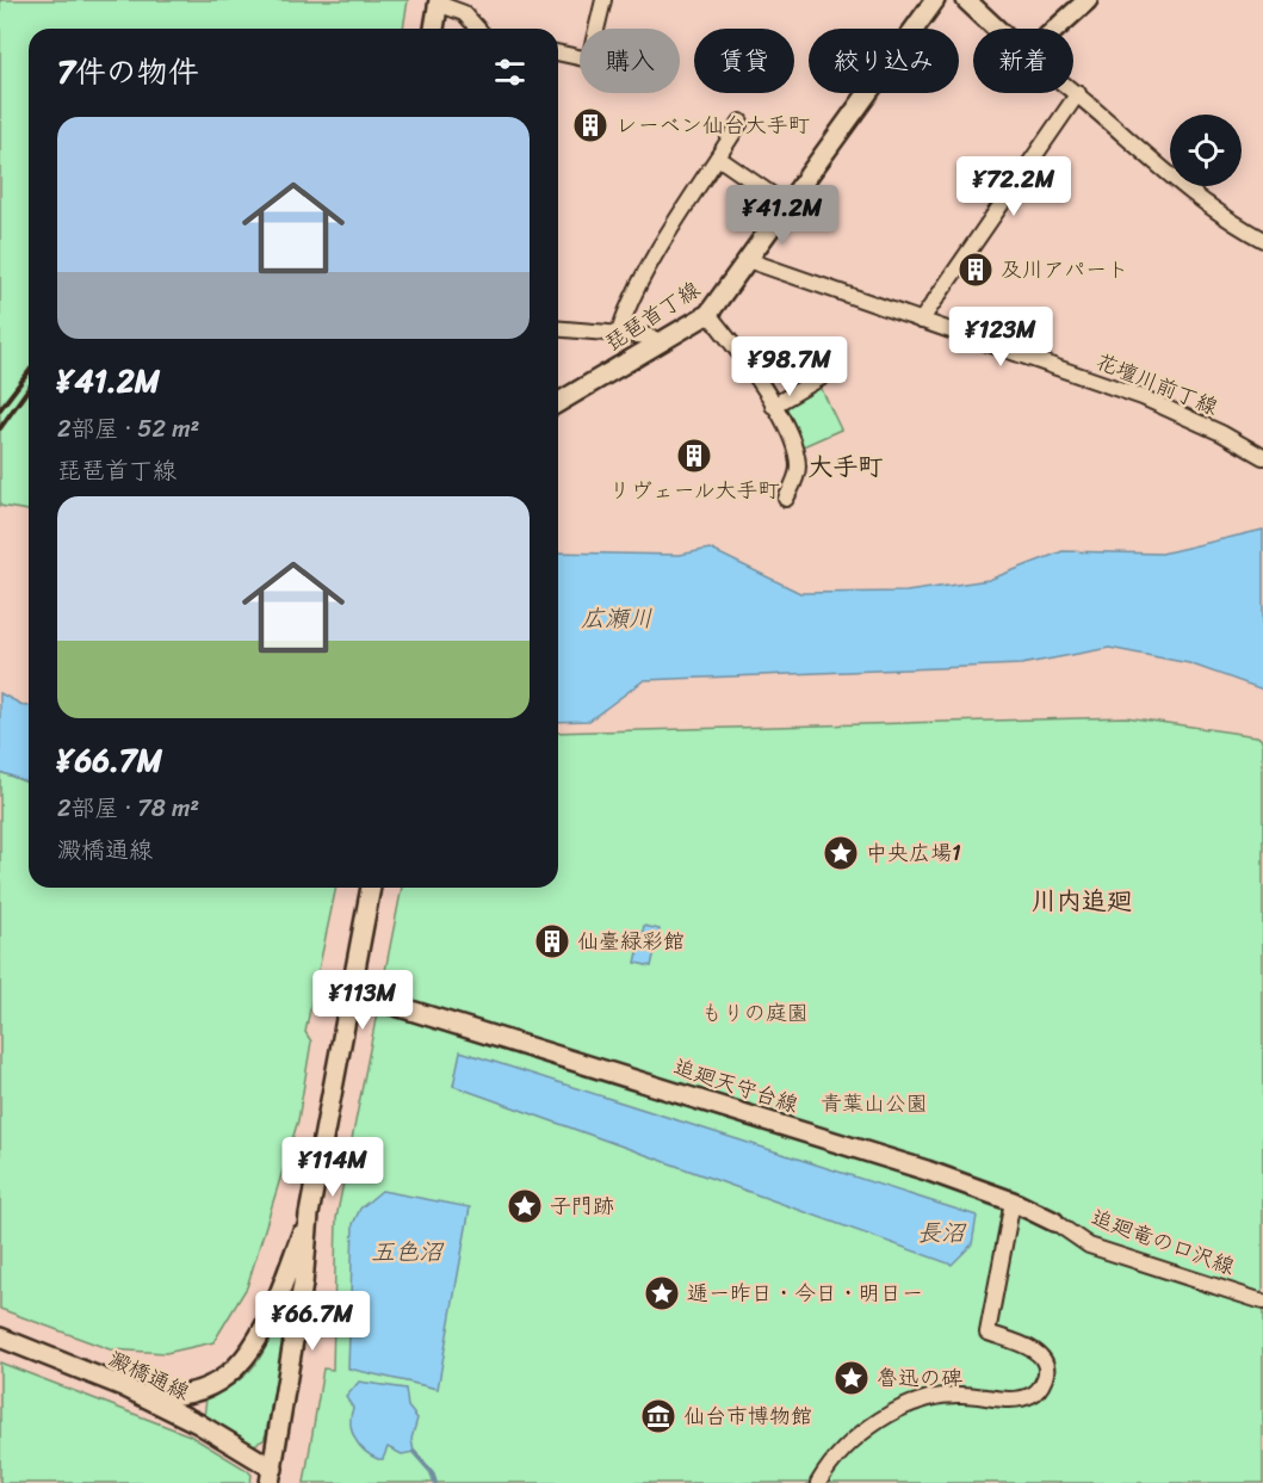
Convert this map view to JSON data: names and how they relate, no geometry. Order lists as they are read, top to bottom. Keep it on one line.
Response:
{"streets":{"street":["琵琶首丁線","花壇川前丁線","追廻天守台線","追廻竜の口沢線","澱橋通線"]},"crossings":[["琵琶首丁線","花壇川前丁線"],["追廻天守台線","追廻竜の口沢線"]],"districts":["大手町","川内追廻"],"water":["広瀬川","長沼","五色沼"],"parks":["もりの庭園","青葉山公園"],"places":{"building":["レーベン仙台大手町","及川アパート","リヴェール大手町","仙臺緑彩館"],"place":["中央広場1","子門跡","逓ー昨日・今日・明日ー","魯迅の碑"],"museum":["仙台市博物館"]},"page":{"chip":["購入","賃貸","絞り込み","新着"],"heading":"7件の物件","list":[{"name":"¥41.2M","note":"2部屋 · 52 m² · 琵琶首丁線"},{"name":"¥66.7M","note":"2部屋 · 78 m² · 澱橋通線"}],"price":["¥72.2M","¥41.2M","¥123M","¥98.7M","¥113M","¥114M","¥66.7M"]}}
